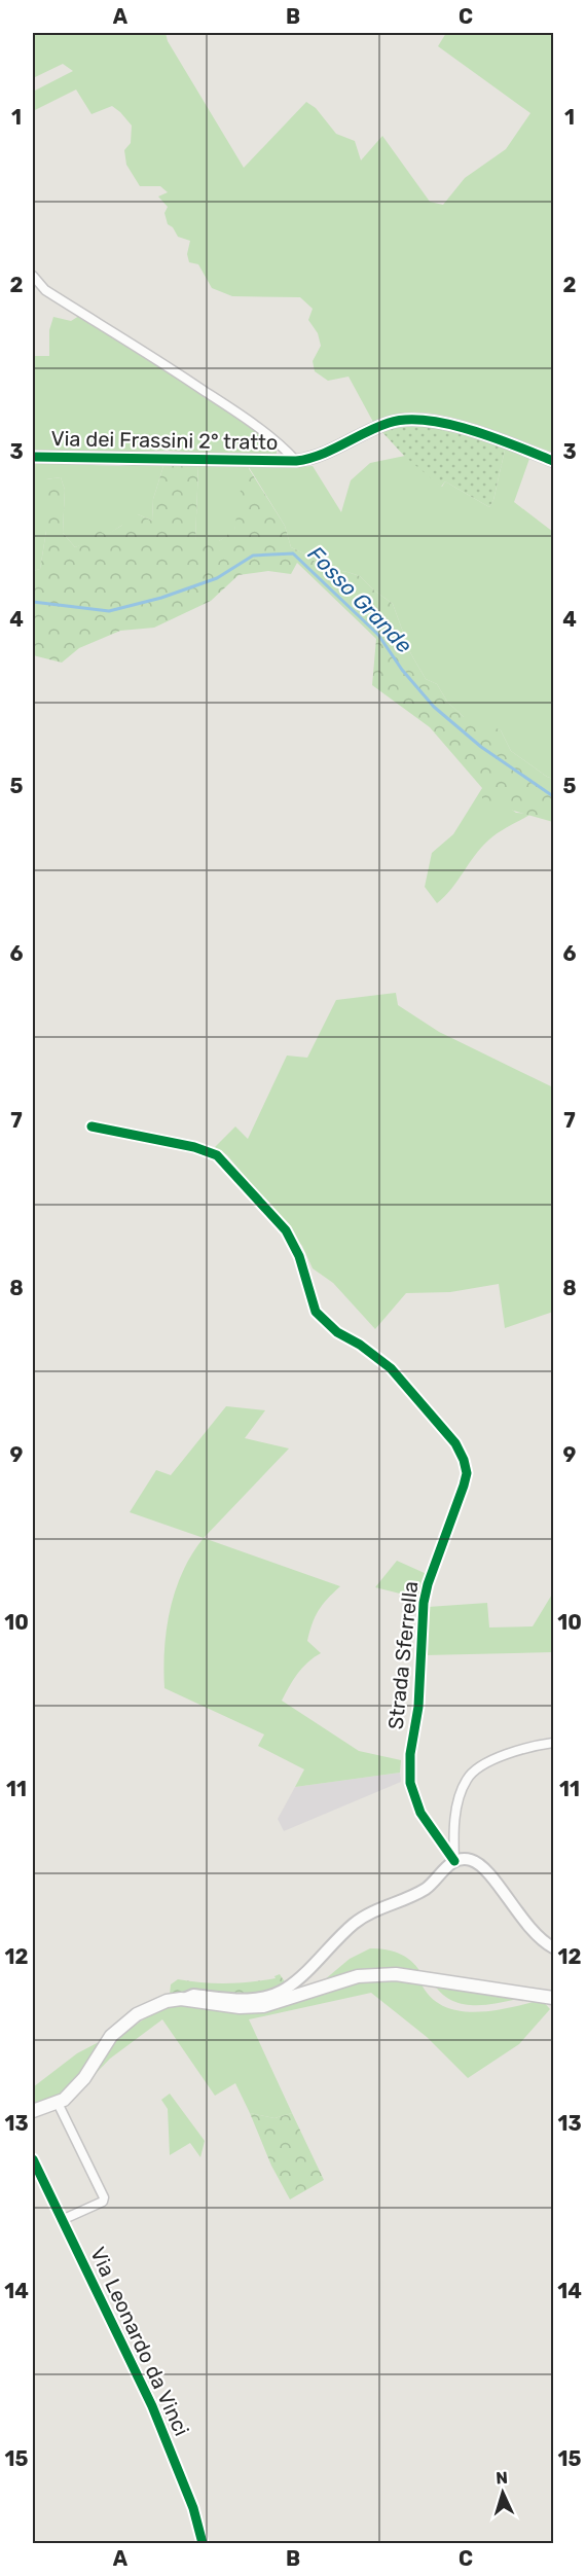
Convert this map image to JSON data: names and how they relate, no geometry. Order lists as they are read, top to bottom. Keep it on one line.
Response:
{"streets":{"street":["Via dei Frassini 2° tratto","Strada Sferrella","Via Leonardo da Vinci"]},"water":["Fosso Grande"],"north":"top","grid":{"columns":["A","B","C"],"rows":["1","2","3","4","5","6","7","8","9","10","11","12","13","14","15"]}}
